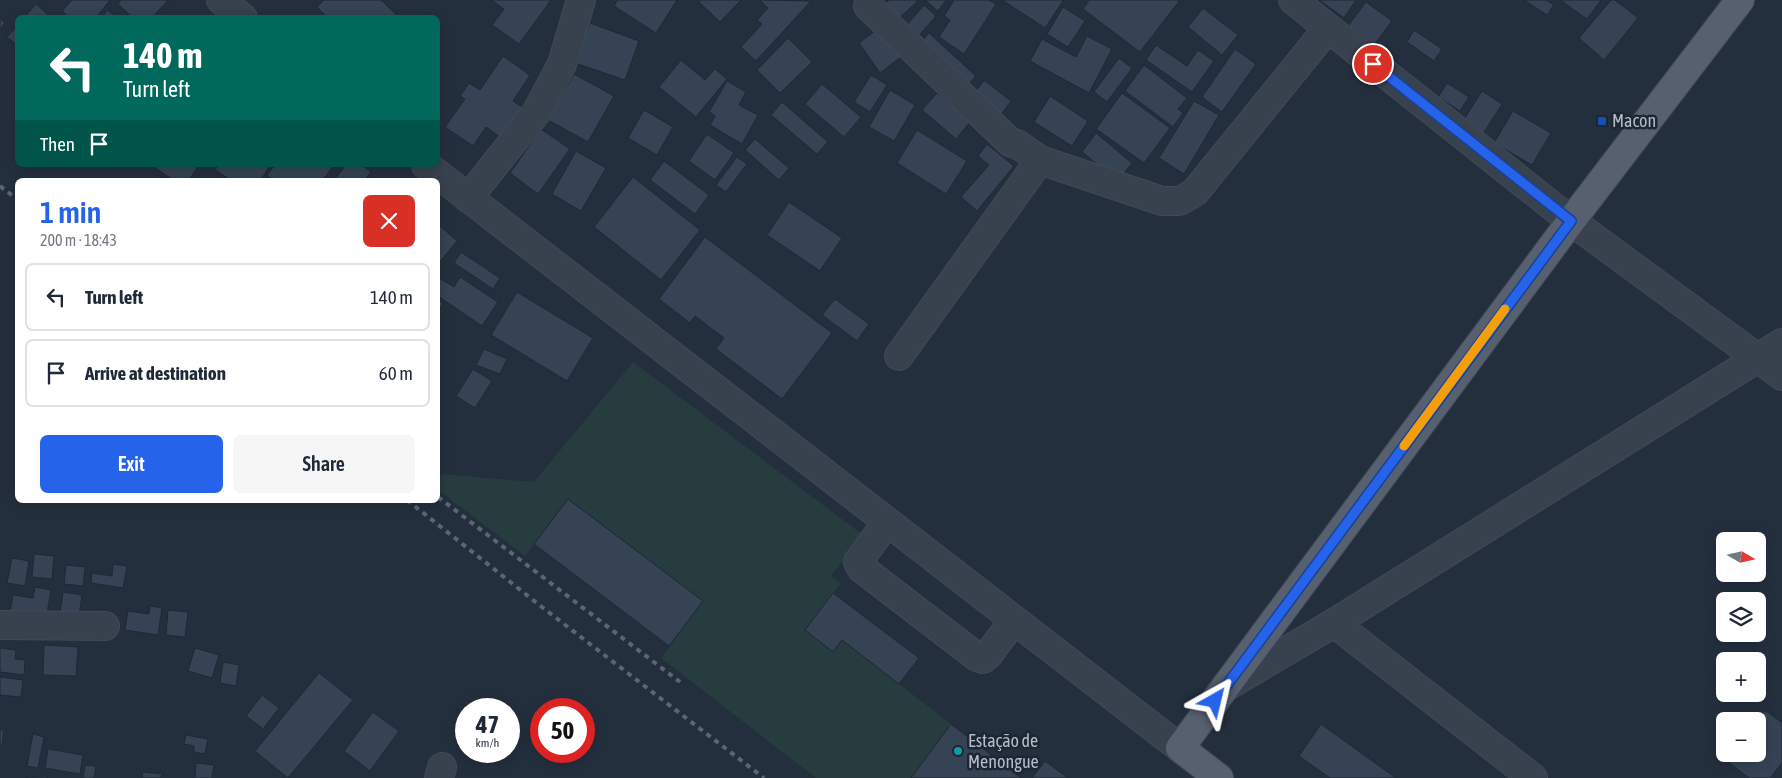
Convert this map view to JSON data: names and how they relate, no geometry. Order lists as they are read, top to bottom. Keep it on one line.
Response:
{"places":{"transit":["Macon"],"other":["Estação de Menongue"]},"north":"right","page":{"turn":["140 m","Turn left"],"then":"Then","heading":["1 min","200 m · 18:43"],"list":[{"name":"Turn left","value":"140 m"},{"name":"Arrive at destination","value":"60 m"}],"buttons":["Exit","Share"],"map_buttons":["+","−"],"speed":"47 km/h","limit":"50"}}
